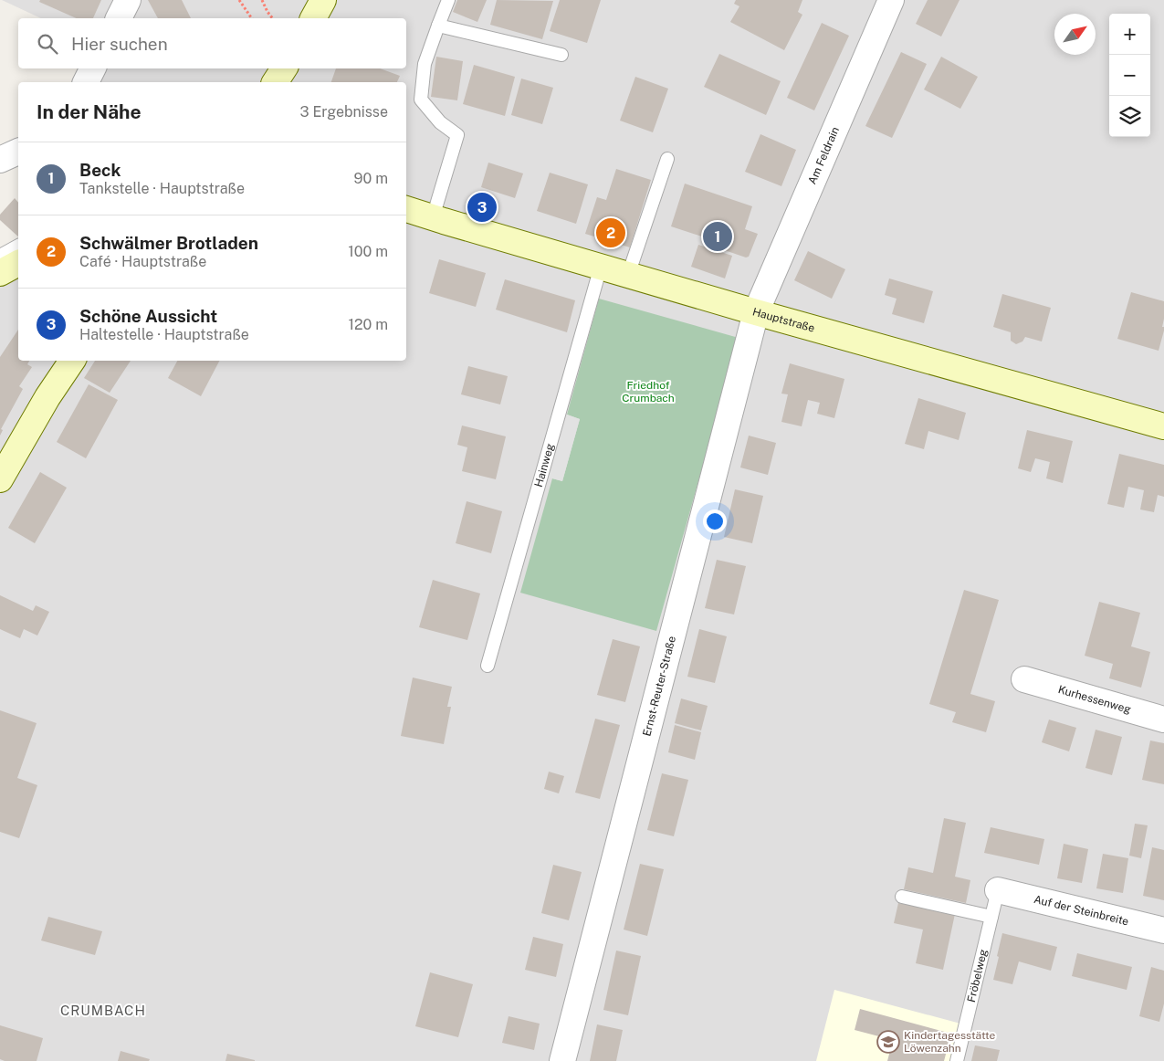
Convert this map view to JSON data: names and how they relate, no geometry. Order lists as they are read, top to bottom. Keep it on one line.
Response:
{"streets":{"main road":["Hauptstraße"],"street":["Am Feldrain","Ernst-Reuter-Straße","Kurhessenweg","Auf der Steinbreite"],"lane":["Hainweg","Fröbelweg"]},"crossings":[["Am Feldrain","Hauptstraße"],["Am Feldrain","Ernst-Reuter-Straße"],["Hauptstraße","Hainweg"],["Hauptstraße","Ernst-Reuter-Straße"],["Auf der Steinbreite","Fröbelweg"]],"districts":["CRUMBACH"],"parks":["Friedhof Crumbach"],"places":{"school or university":["Kindertagesstätte Löwenzahn"]},"north":"top right","page":{"map_buttons":["+","−"],"search":"Hier suchen","heading":["In der Nähe","3 Ergebnisse"],"list":[{"mark":"1","name":"Beck","note":"Tankstelle · Hauptstraße","value":"90 m"},{"mark":"2","name":"Schwälmer Brotladen","note":"Café · Hauptstraße","value":"100 m"},{"mark":"3","name":"Schöne Aussicht","note":"Haltestelle · Hauptstraße","value":"120 m"}],"pins":["3","2","1"]}}
